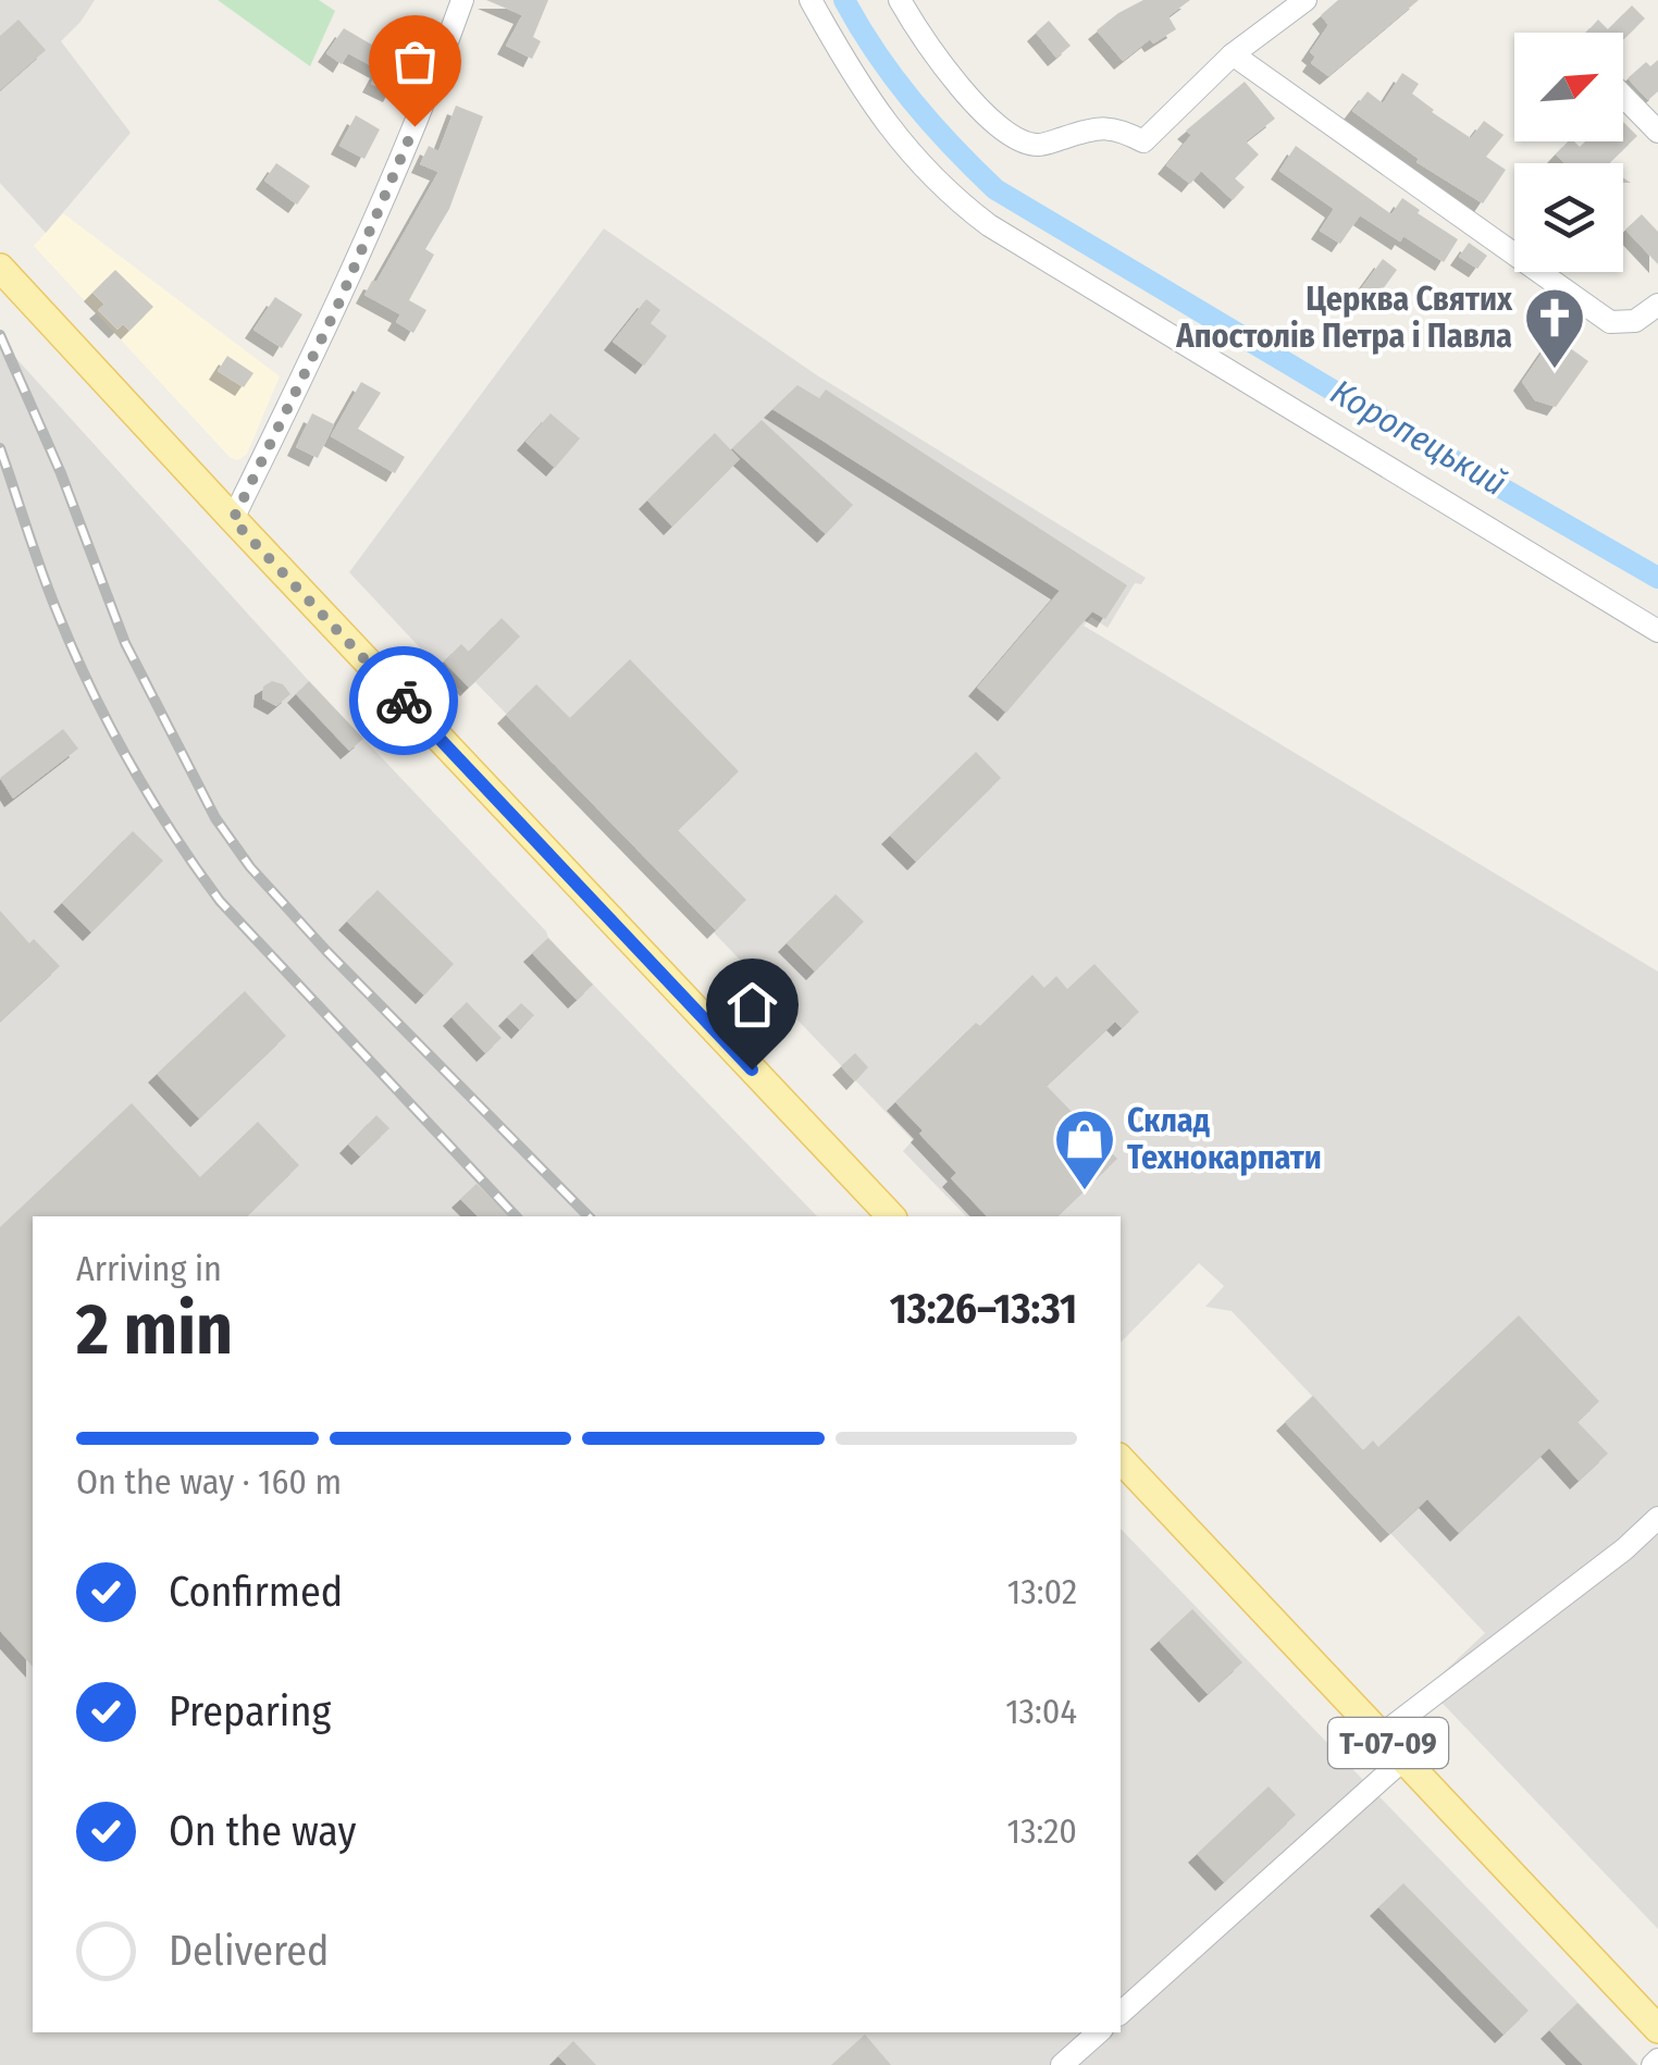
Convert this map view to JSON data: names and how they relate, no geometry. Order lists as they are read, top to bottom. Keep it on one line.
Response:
{"streets":{"main road":["Т-07-09"]},"water":["Коропецький"],"places":{"church":["Церква Святих Апостолів Петра і Павла"],"shop":["Склад Технокарпати"]},"north":"top right","page":{"heading":["2 min","Arriving in","13:26–13:31"],"bar":"On the way · 160 m","list":[["Confirmed","13:02"],["Preparing","13:04"],["On the way","13:20"],"Delivered"]}}
